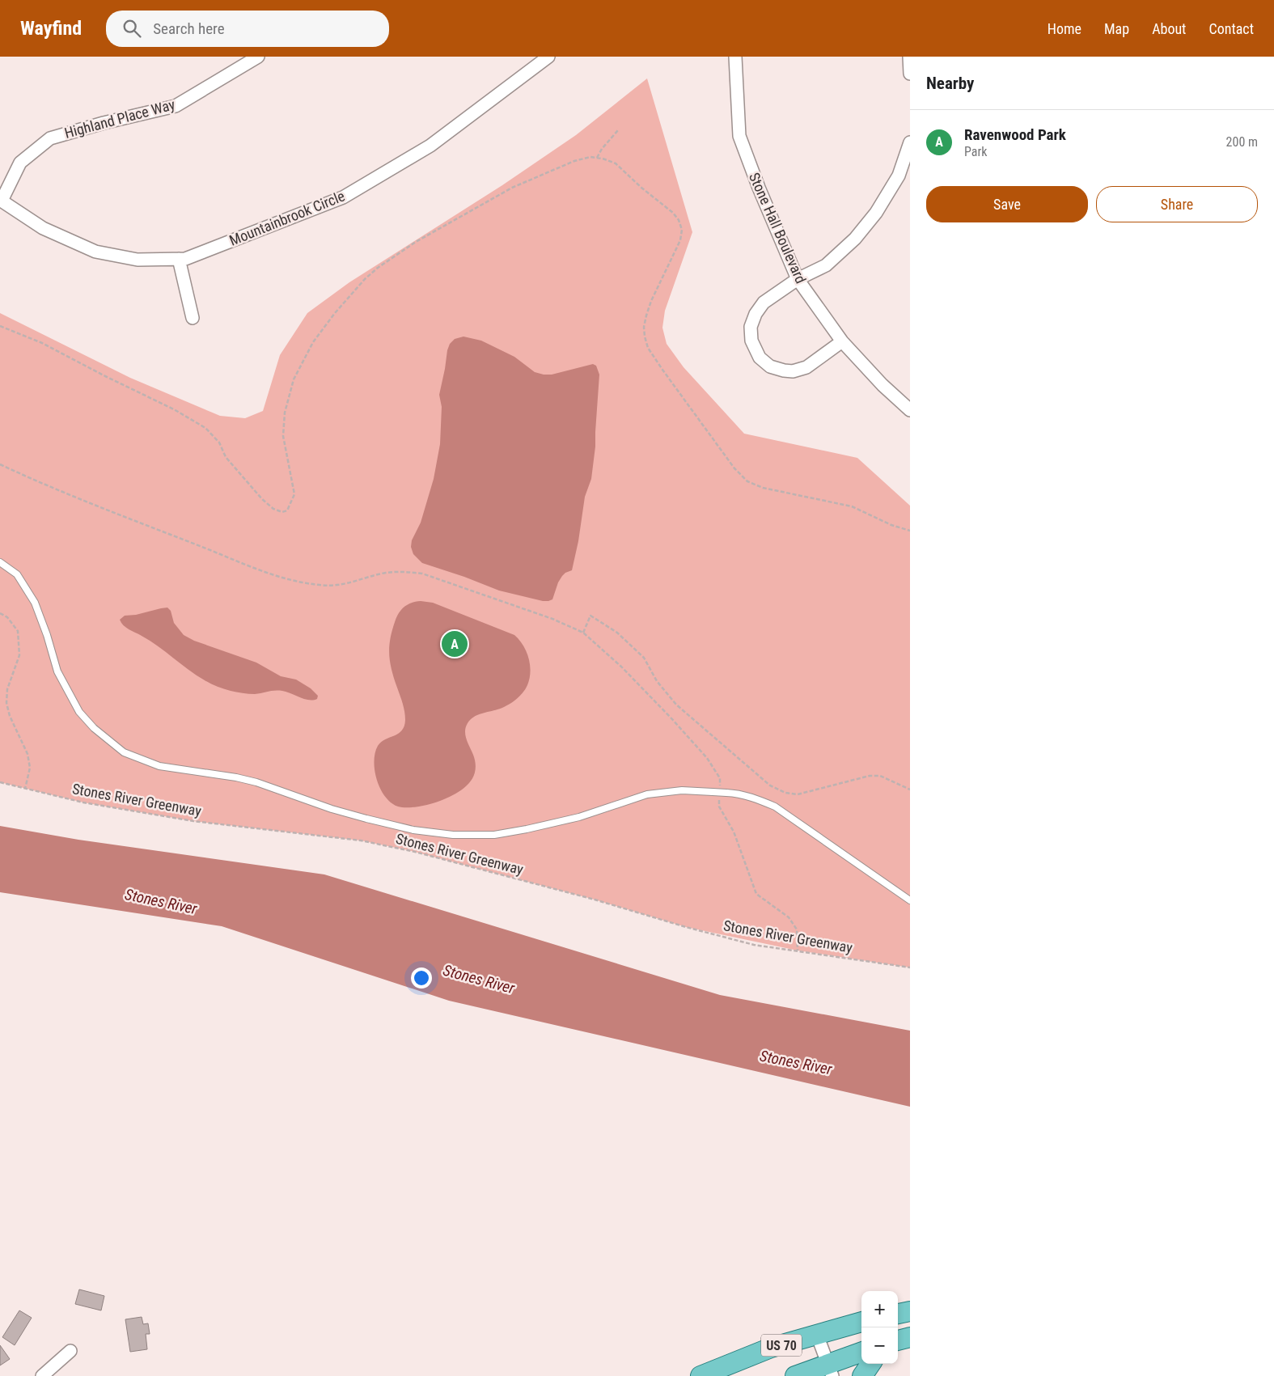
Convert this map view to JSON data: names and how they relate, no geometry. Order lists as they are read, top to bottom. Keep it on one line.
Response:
{"streets":{"main road":["US 70"],"street":["Highland Place Way","Mountainbrook Circle","Stone Hall Boulevard"],"path":["Stones River Greenway"]},"crossings":[["Highland Place Way","Mountainbrook Circle"]],"water":["Stones River"],"page":{"header":"Wayfind","search":"Search here","nav":["Home","Map","About","Contact"],"heading":"Nearby","list":[{"mark":"A","name":"Ravenwood Park","note":"Park","value":"200 m"}],"buttons":["Save","Share"],"pins":"A","map_buttons":["+","−"]}}
